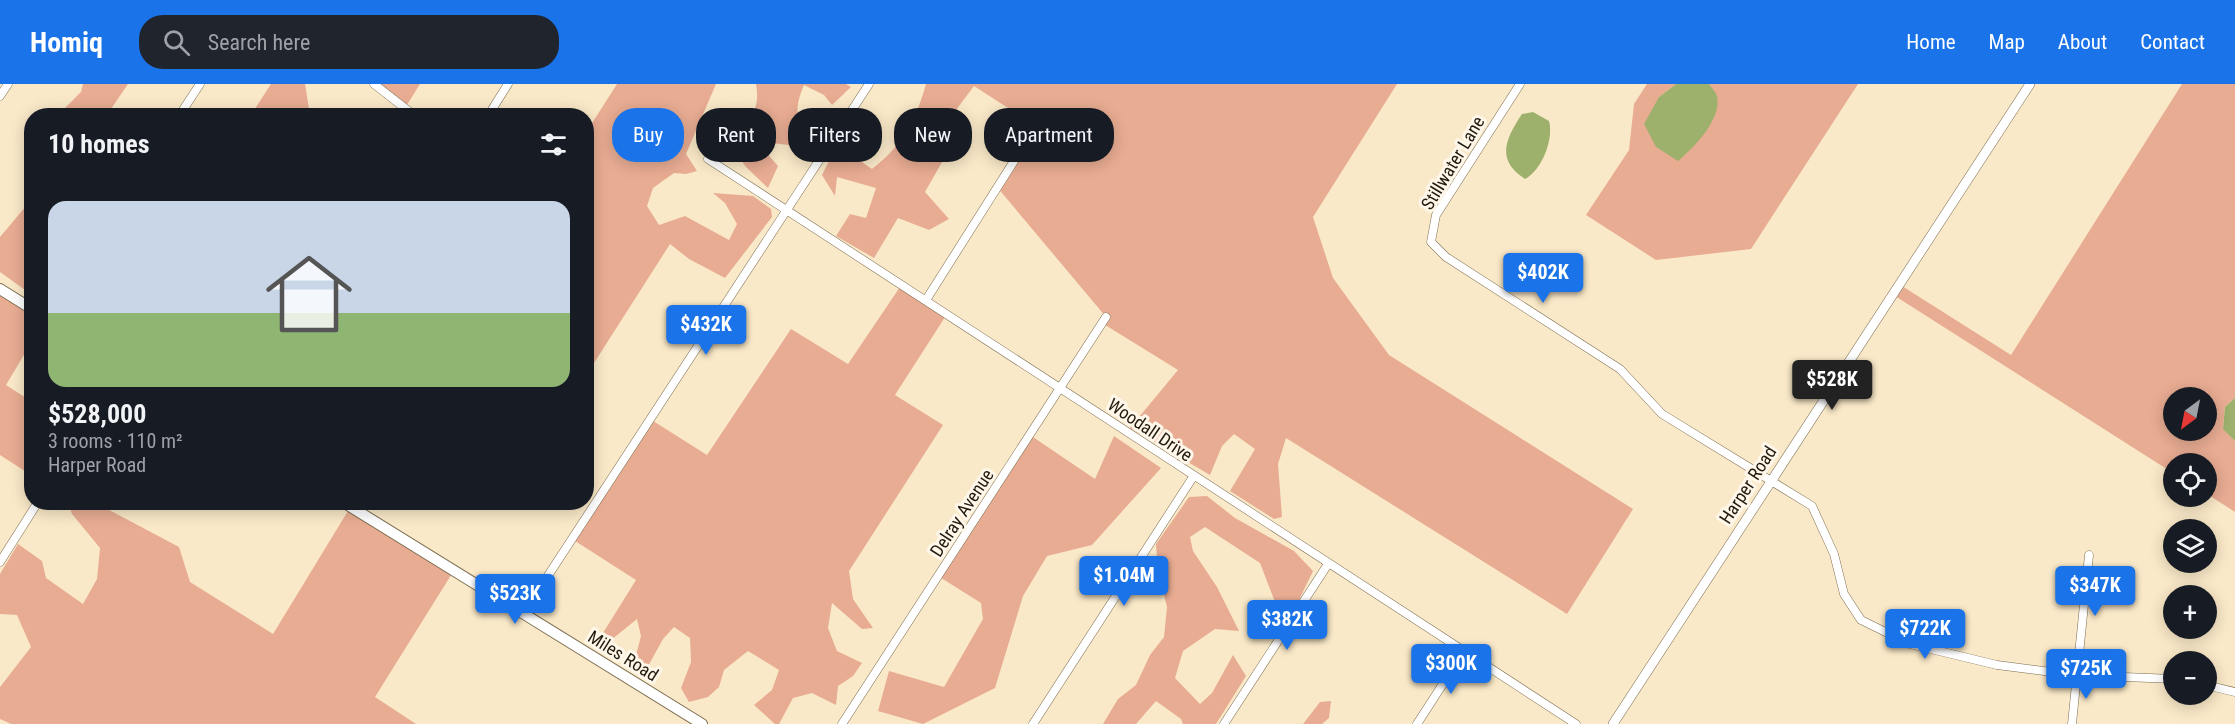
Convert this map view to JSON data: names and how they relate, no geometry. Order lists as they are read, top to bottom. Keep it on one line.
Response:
{"streets":{"main road":["Miles Road"],"street":["Stillwater Lane","Woodall Drive","Harper Road","Delray Avenue"]},"crossings":[["Stillwater Lane","Harper Road"],["Woodall Drive","Delray Avenue"]],"north":"bottom left","page":{"header":"Homiq","search":"Search here","nav":["Home","Map","About","Contact"],"chip":["Buy","Rent","Filters","New","Apartment"],"heading":"10 homes","list":[{"name":"$528,000","note":"3 rooms · 110 m² · Harper Road"}],"price":["$402K","$432K","$528K","$1.04M","$347K","$523K","$382K","$722K","$300K","$725K"],"map_buttons":["+","−"]}}
